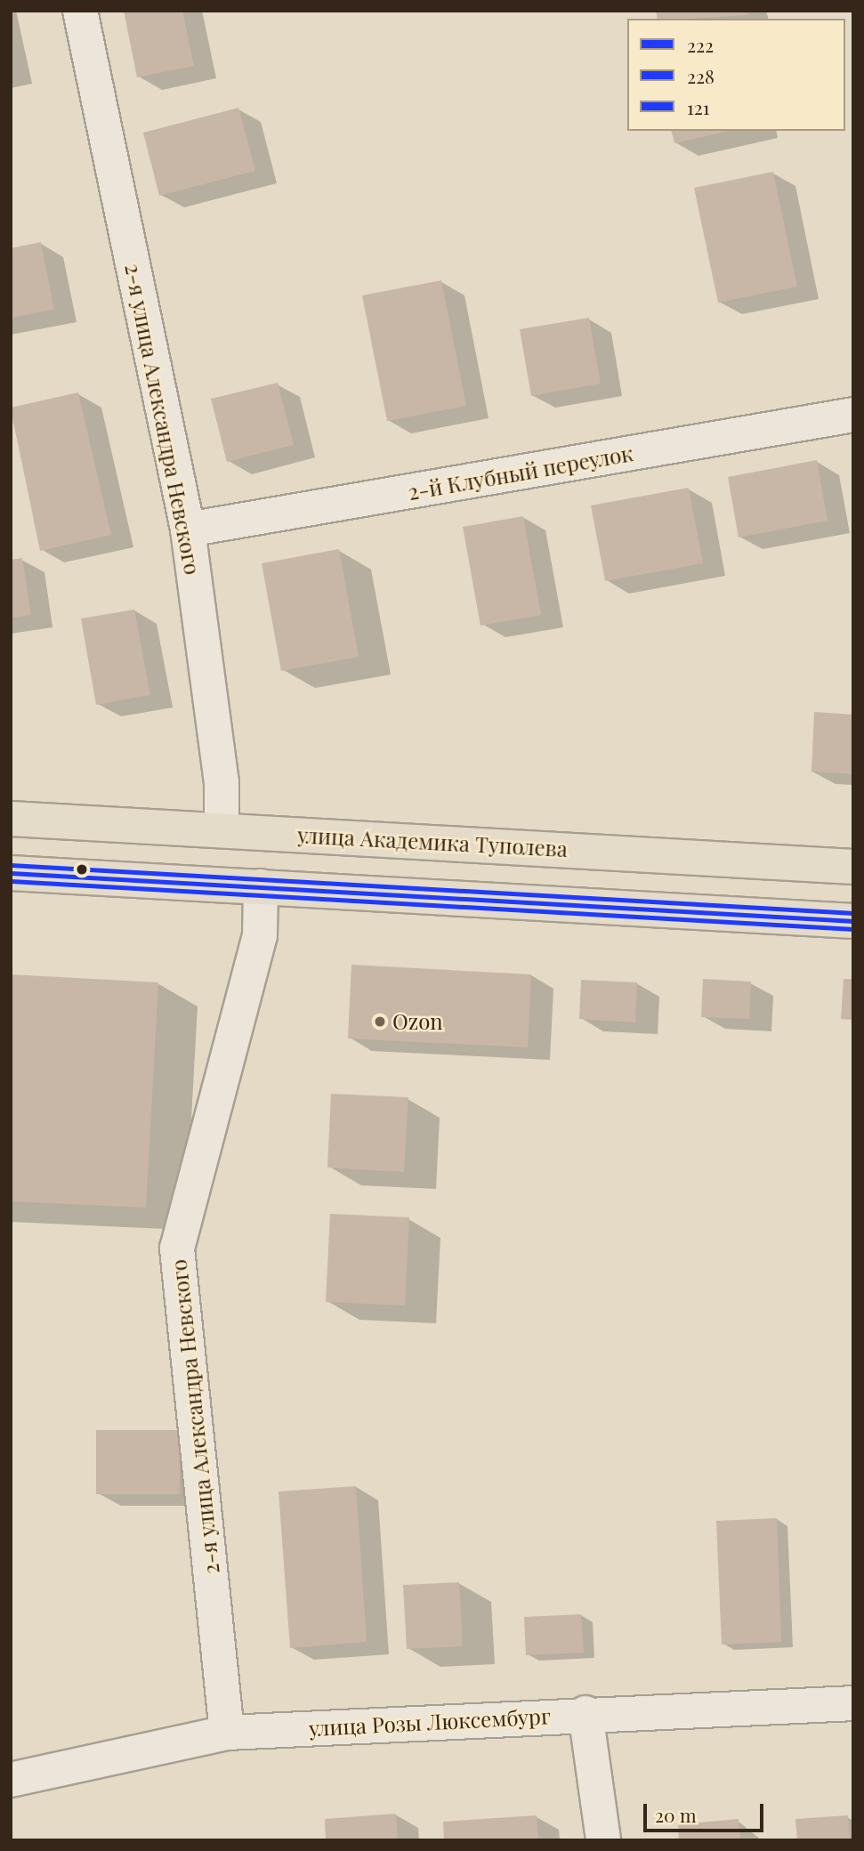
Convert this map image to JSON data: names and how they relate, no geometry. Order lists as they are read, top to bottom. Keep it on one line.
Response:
{"streets":{"main road":["улица Академика Туполева"],"street":["2-я улица Александра Невского","2-й Клубный переулок","улица Розы Люксембург"]},"crossings":[["2-я улица Александра Невского","2-й Клубный переулок"],["2-я улица Александра Невского","улица Академика Туполева"],["2-я улица Александра Невского","улица Розы Люксембург"]],"places":["Ozon"],"lines":["transit line 121","transit line 222","transit line 228"],"legend":["222","228","121"],"scale_bar":"20 m"}
